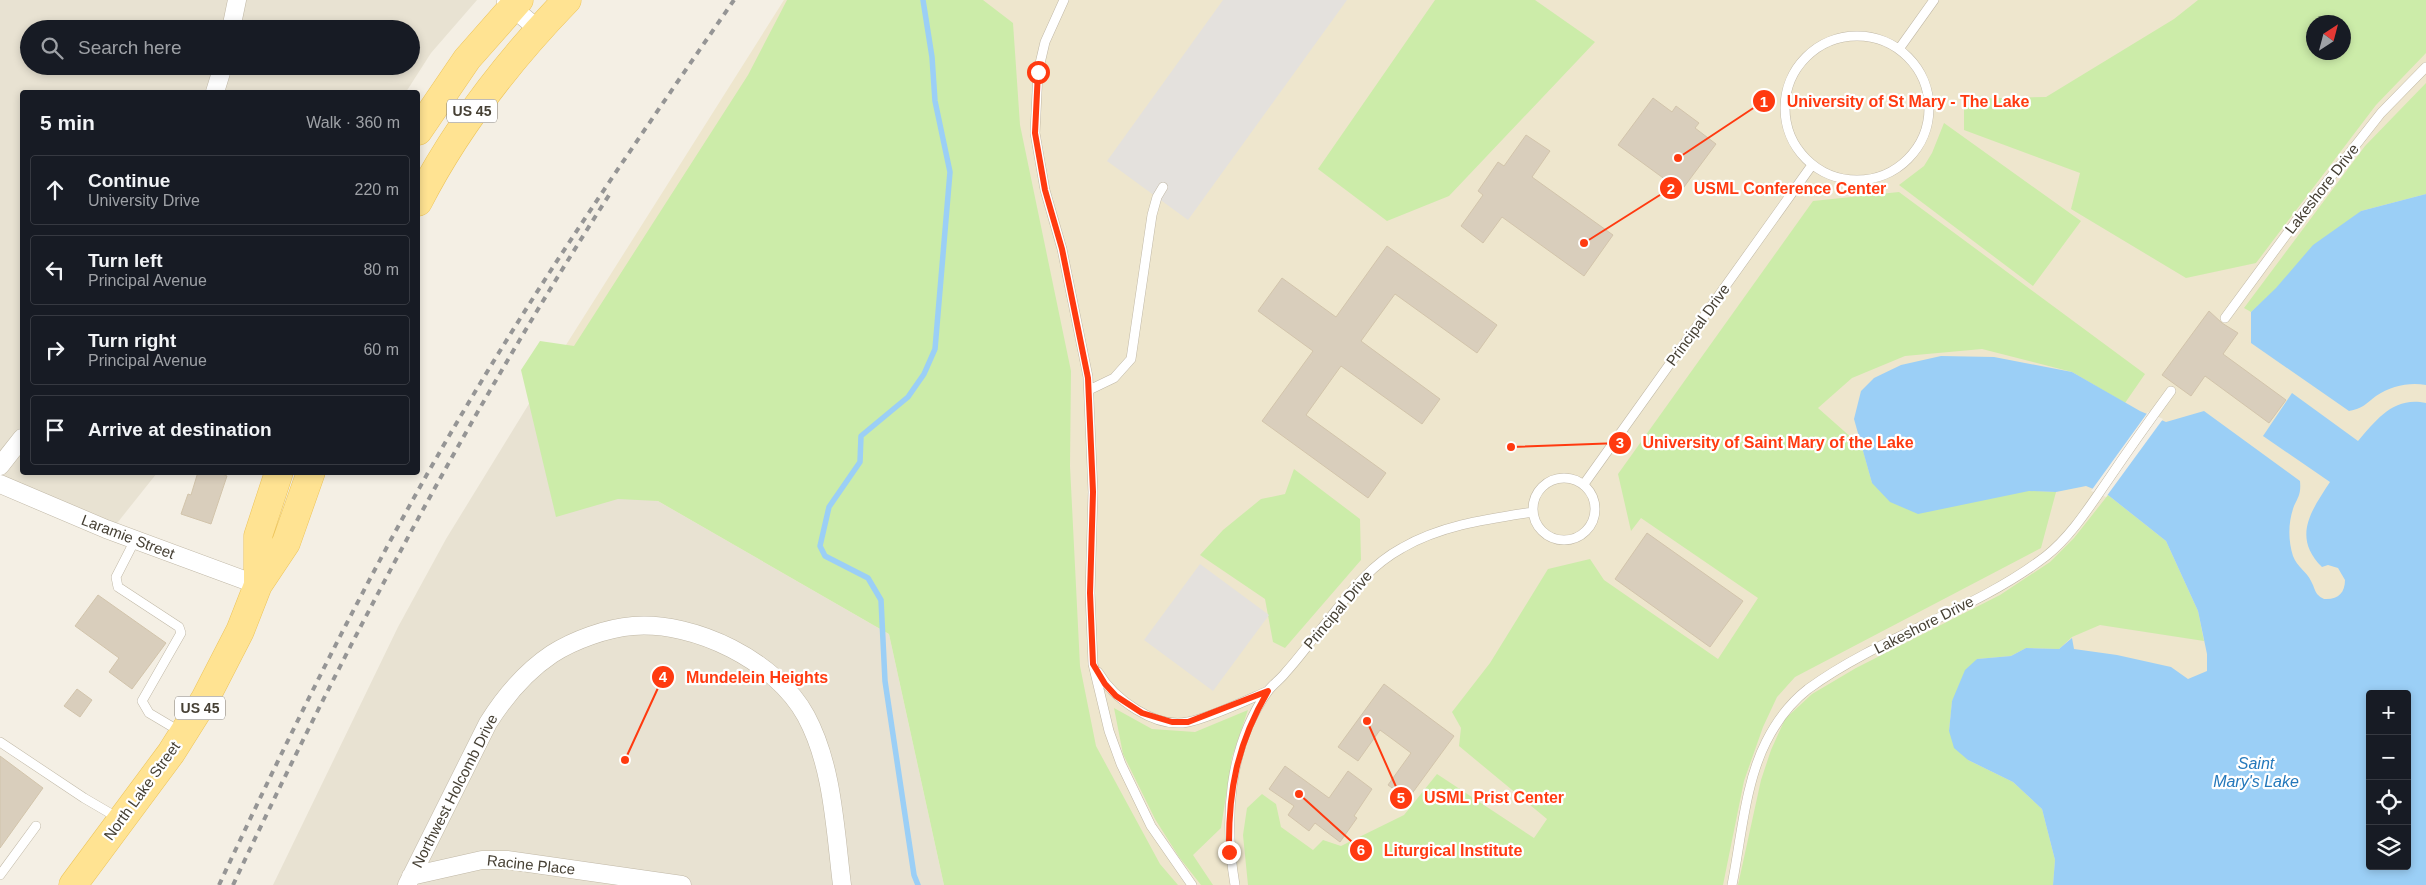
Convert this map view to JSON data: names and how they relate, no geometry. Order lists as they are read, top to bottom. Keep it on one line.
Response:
{"streets":{"main road":["US 45","North Lake Street"],"street":["Laramie Street","Northwest Holcomb Drive","Racine Place"],"lane":["Lakeshore Drive","Principal Drive"]},"crossings":[["Laramie Street","North Lake Street"],["Northwest Holcomb Drive","Racine Place"]],"water":["Saint Mary's Lake"],"places":["University of St Mary - The Lake","USML Conference Center","University of Saint Mary of the Lake","USML Prist Center","Mundelein Heights","Liturgical Institute"],"north":"top right","page":{"search":"Search here","heading":["5 min","Walk · 360 m"],"list":[["Continue","University Drive","220 m"],["Turn left","Principal Avenue","80 m"],["Turn right","Principal Avenue","60 m"],"Arrive at destination"],"map_buttons":["+","−"]}}
